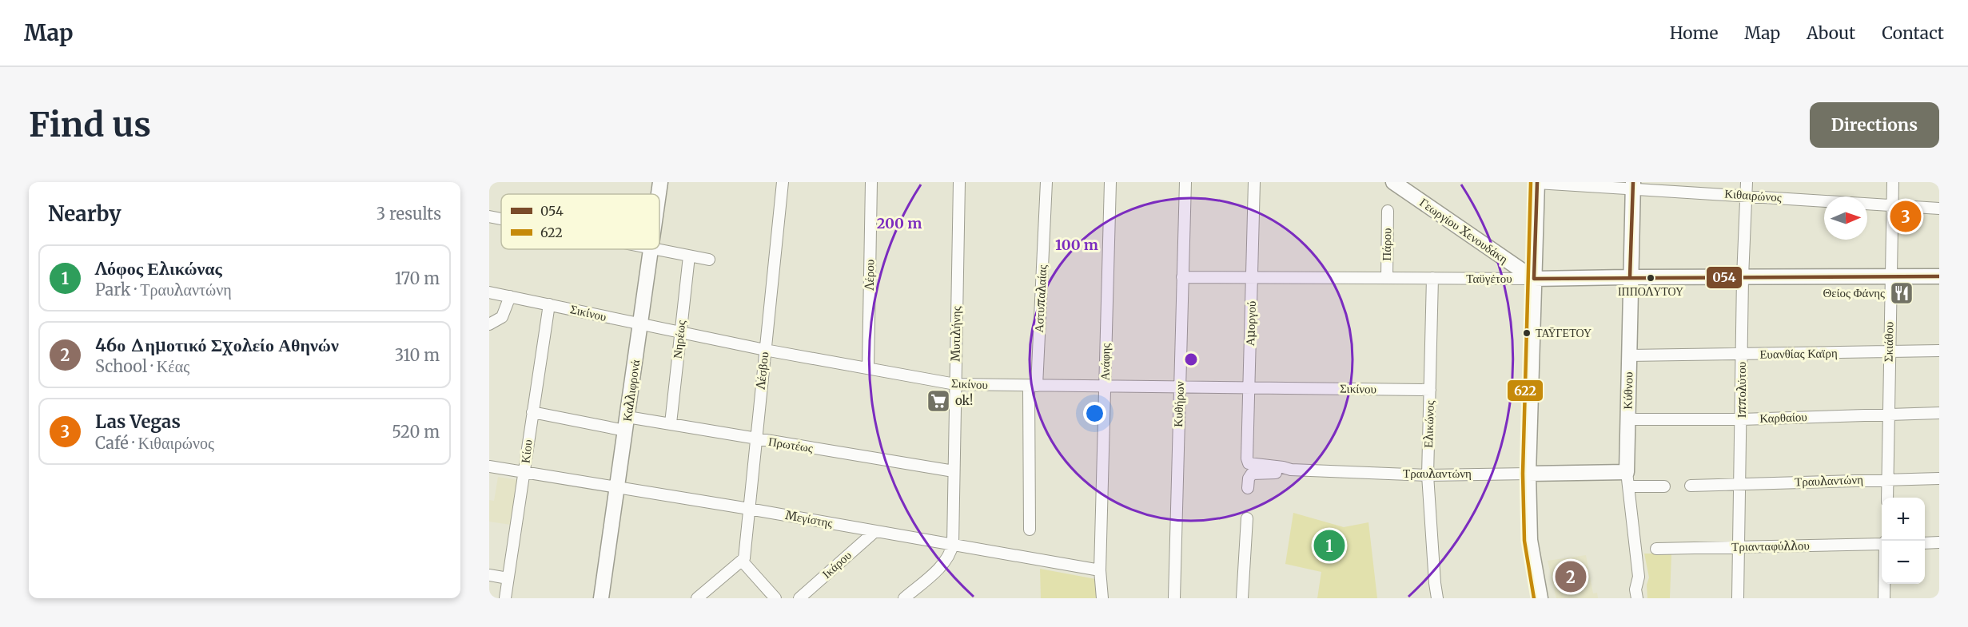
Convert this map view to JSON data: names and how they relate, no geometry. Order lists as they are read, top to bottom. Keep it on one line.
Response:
{"streets":{"street":["Κιθαιρώνος","Γεωργίου Χενουδάκη","Πάρου","Λέρου","Ταϋγέτου","Αστυπαλαίας","Σικίνου","Αμοργού","Μυτιλήνης","Νηρέως","Σκιάθου","Ευανθίας Καϊρη","Ανάφης","Λέσβου","Ιππολύτου","Καλλιφρονά","Κύθνου","Κυθήρων","Καρθαίου","Ελικώνος","Πρωτέως","Κίου","Τραυλαντώνη","Μεγίστης","Τριανταφύλλου","Ικάρου"]},"crossings":[["Κιθαιρώνος","Σκιάθου"],["Κιθαιρώνος","Ιππολύτου"],["Κιθαιρώνος","Κύθνου"],["Γεωργίου Χενουδάκη","Ταϋγέτου"],["Πάρου","Ταϋγέτου"],["Λέρου","Σικίνου"],["Ταϋγέτου","Αμοργού"],["Ταϋγέτου","Σκιάθου"],["Ταϋγέτου","Ιππολύτου"],["Ταϋγέτου","Κύθνου"],["Ταϋγέτου","Κυθήρων"],["Ταϋγέτου","Ελικώνος"],["Αστυπαλαίας","Σικίνου"],["Σικίνου","Αμοργού"],["Σικίνου","Μυτιλήνης"],["Σικίνου","Νηρέως"],["Σικίνου","Ανάφης"],["Σικίνου","Λέσβου"],["Σικίνου","Καλλιφρονά"],["Σικίνου","Κυθήρων"],["Σικίνου","Ελικώνος"],["Σικίνου","Κίου"],["Αμοργού","Τραυλαντώνη"],["Μυτιλήνης","Πρωτέως"],["Μυτιλήνης","Μεγίστης"],["Νηρέως","Πρωτέως"],["Σκιάθου","Ευανθίας Καϊρη"],["Σκιάθου","Καρθαίου"],["Σκιάθου","Τραυλαντώνη"],["Ευανθίας Καϊρη","Ιππολύτου"],["Ευανθίας Καϊρη","Κύθνου"],["Ανάφης","Μεγίστης"],["Λέσβου","Πρωτέως"],["Λέσβου","Μεγίστης"],["Ιππολύτου","Καρθαίου"],["Ιππολύτου","Τραυλαντώνη"],["Ιππολύτου","Τριανταφύλλου"],["Καλλιφρονά","Πρωτέως"],["Καλλιφρονά","Μεγίστης"],["Κύθνου","Καρθαίου"],["Κύθνου","Τραυλαντώνη"],["Ελικώνος","Τραυλαντώνη"],["Πρωτέως","Κίου"],["Κίου","Μεγίστης"],["Μεγίστης","Ικάρου"]],"places":{"other":["ΙΠΠΟΛΥΤΟΥ","ΤΑΫΓΕΤΟΥ"],"restaurant":["Θείος Φάνης"],"supermarket":["ok!"]},"lines":["transit line 054","transit line 622"],"legend":["054","622"],"north":"right","page":{"header":"Map","nav":["Home","Map","About","Contact"],"buttons":"Directions","title":"Find us","heading":["Nearby","3 results"],"pins":["3","1","2"],"list":[{"mark":"1","name":"Λόφος Ελικώνας","note":"Park · Τραυλαντώνη","value":"170 m"},{"mark":"2","name":"46ο Δημοτικό Σχολείο Αθηνών","note":"School · Κέας","value":"310 m"},{"mark":"3","name":"Las Vegas","note":"Café · Κιθαιρώνος","value":"520 m"}],"map_buttons":["+","−"]},"rings":["200 m","100 m"]}
